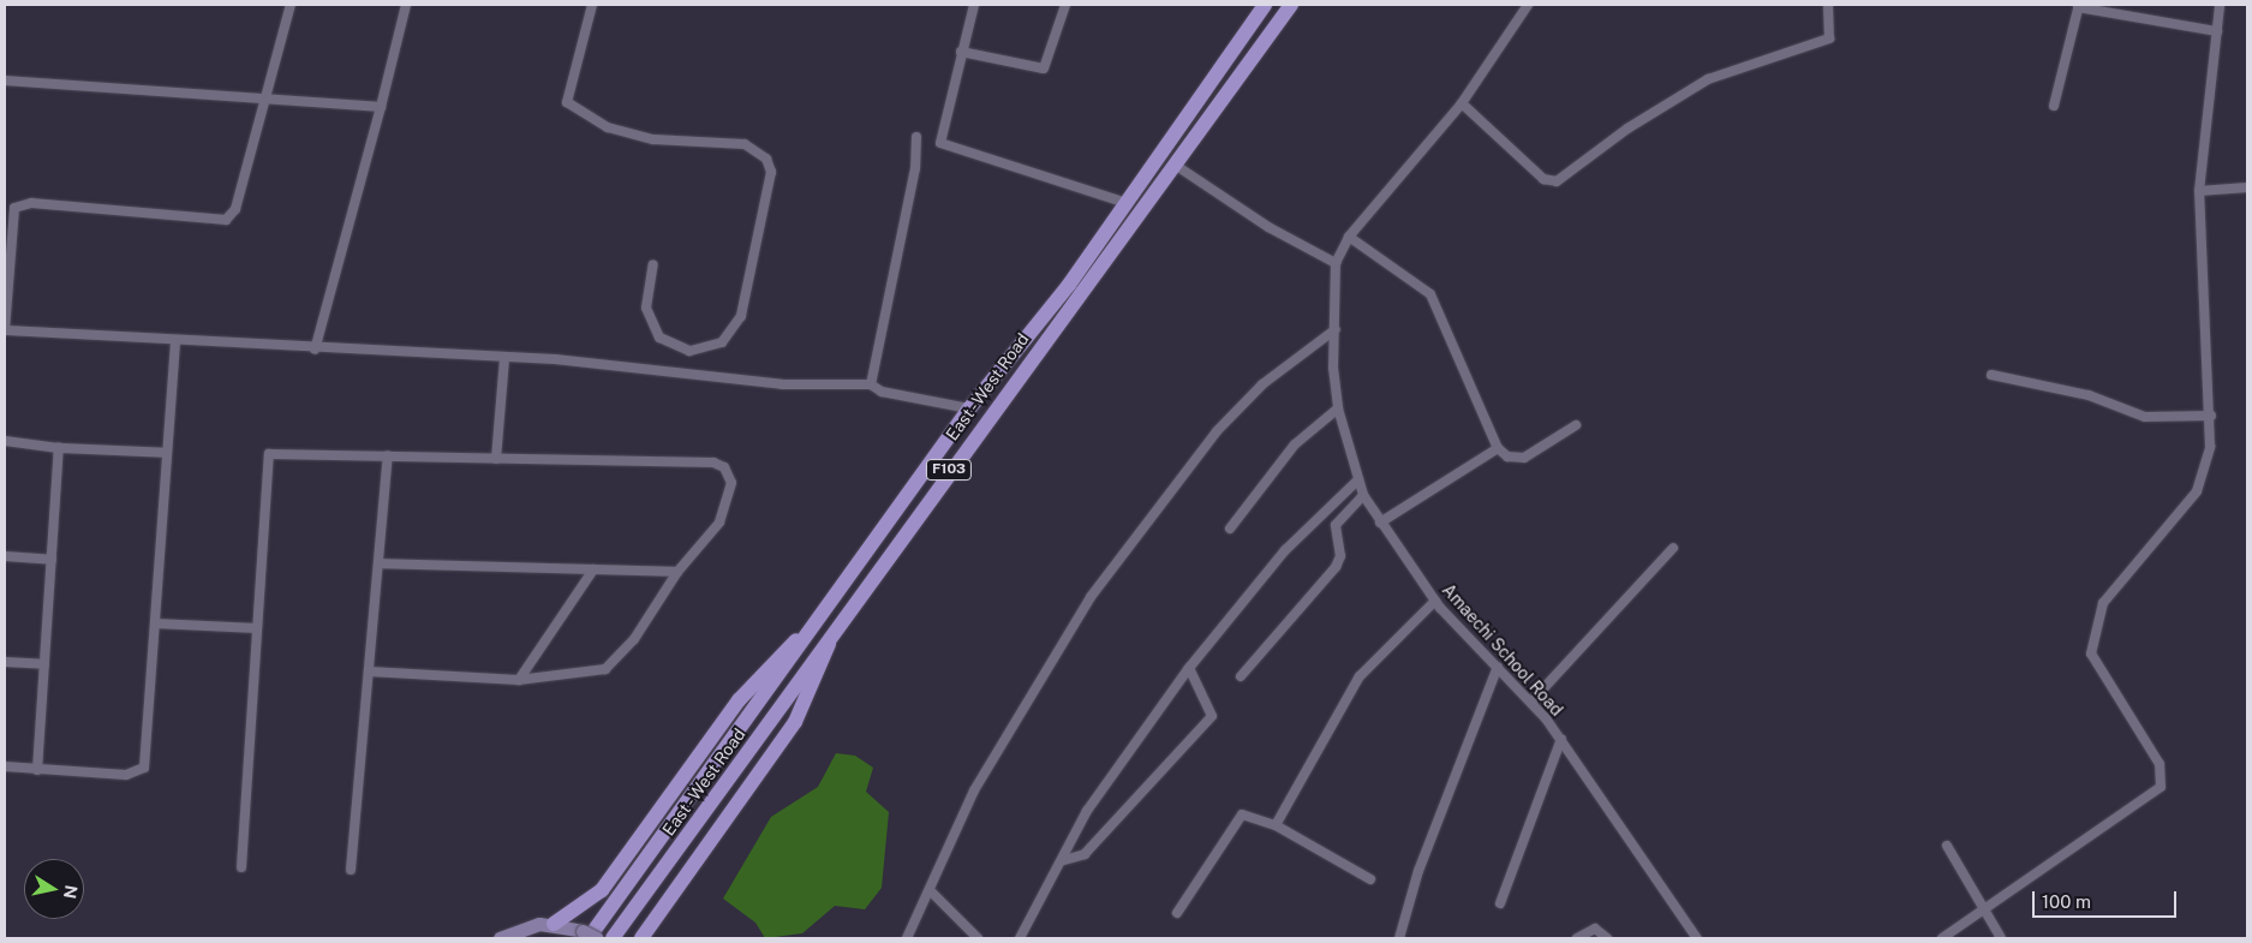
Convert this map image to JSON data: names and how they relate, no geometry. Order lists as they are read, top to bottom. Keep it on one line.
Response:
{"streets":{"main road":["East - West Road","F103"],"street":["Amaechi School Road"]},"scale_bar":"100 m","north":"right"}
